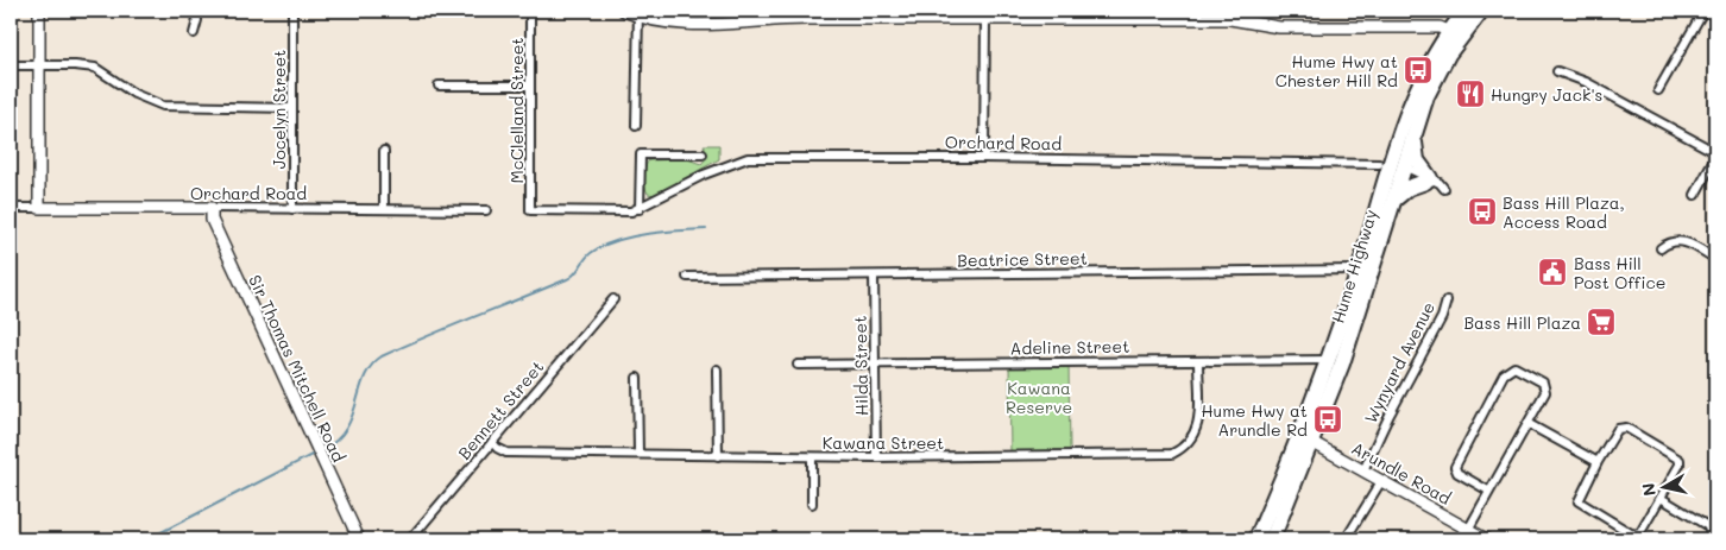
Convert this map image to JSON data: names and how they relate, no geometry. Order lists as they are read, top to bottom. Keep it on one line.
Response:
{"streets":{"highway":["Hume Highway"],"street":["Jocelyn Street","McClelland Street","Orchard Road","Beatrice Street","Adeline Street","Wynyard Avenue","Hilda Street","Sir Thomas Mitchell Road","Bennett Street","Kawana Street","Arundle Road"]},"crossings":[["Jocelyn Street","Orchard Road"],["McClelland Street","Orchard Road"],["Orchard Road","Hume Highway"],["Orchard Road","Sir Thomas Mitchell Road"],["Beatrice Street","Hume Highway"],["Beatrice Street","Hilda Street"],["Hume Highway","Adeline Street"],["Hume Highway","Arundle Road"],["Adeline Street","Hilda Street"],["Adeline Street","Kawana Street"],["Wynyard Avenue","Arundle Road"],["Hilda Street","Kawana Street"],["Bennett Street","Kawana Street"]],"parks":["Kawana Reserve"],"places":{"bus stop":["Hume Hwy at Chester Hill Rd","Bass Hill Plaza, Access Road","Hume Hwy at Arundle Rd"],"restaurant":["Hungry Jack's"],"public building":["Bass Hill Post Office"],"supermarket":["Bass Hill Plaza"]},"north":"left"}
